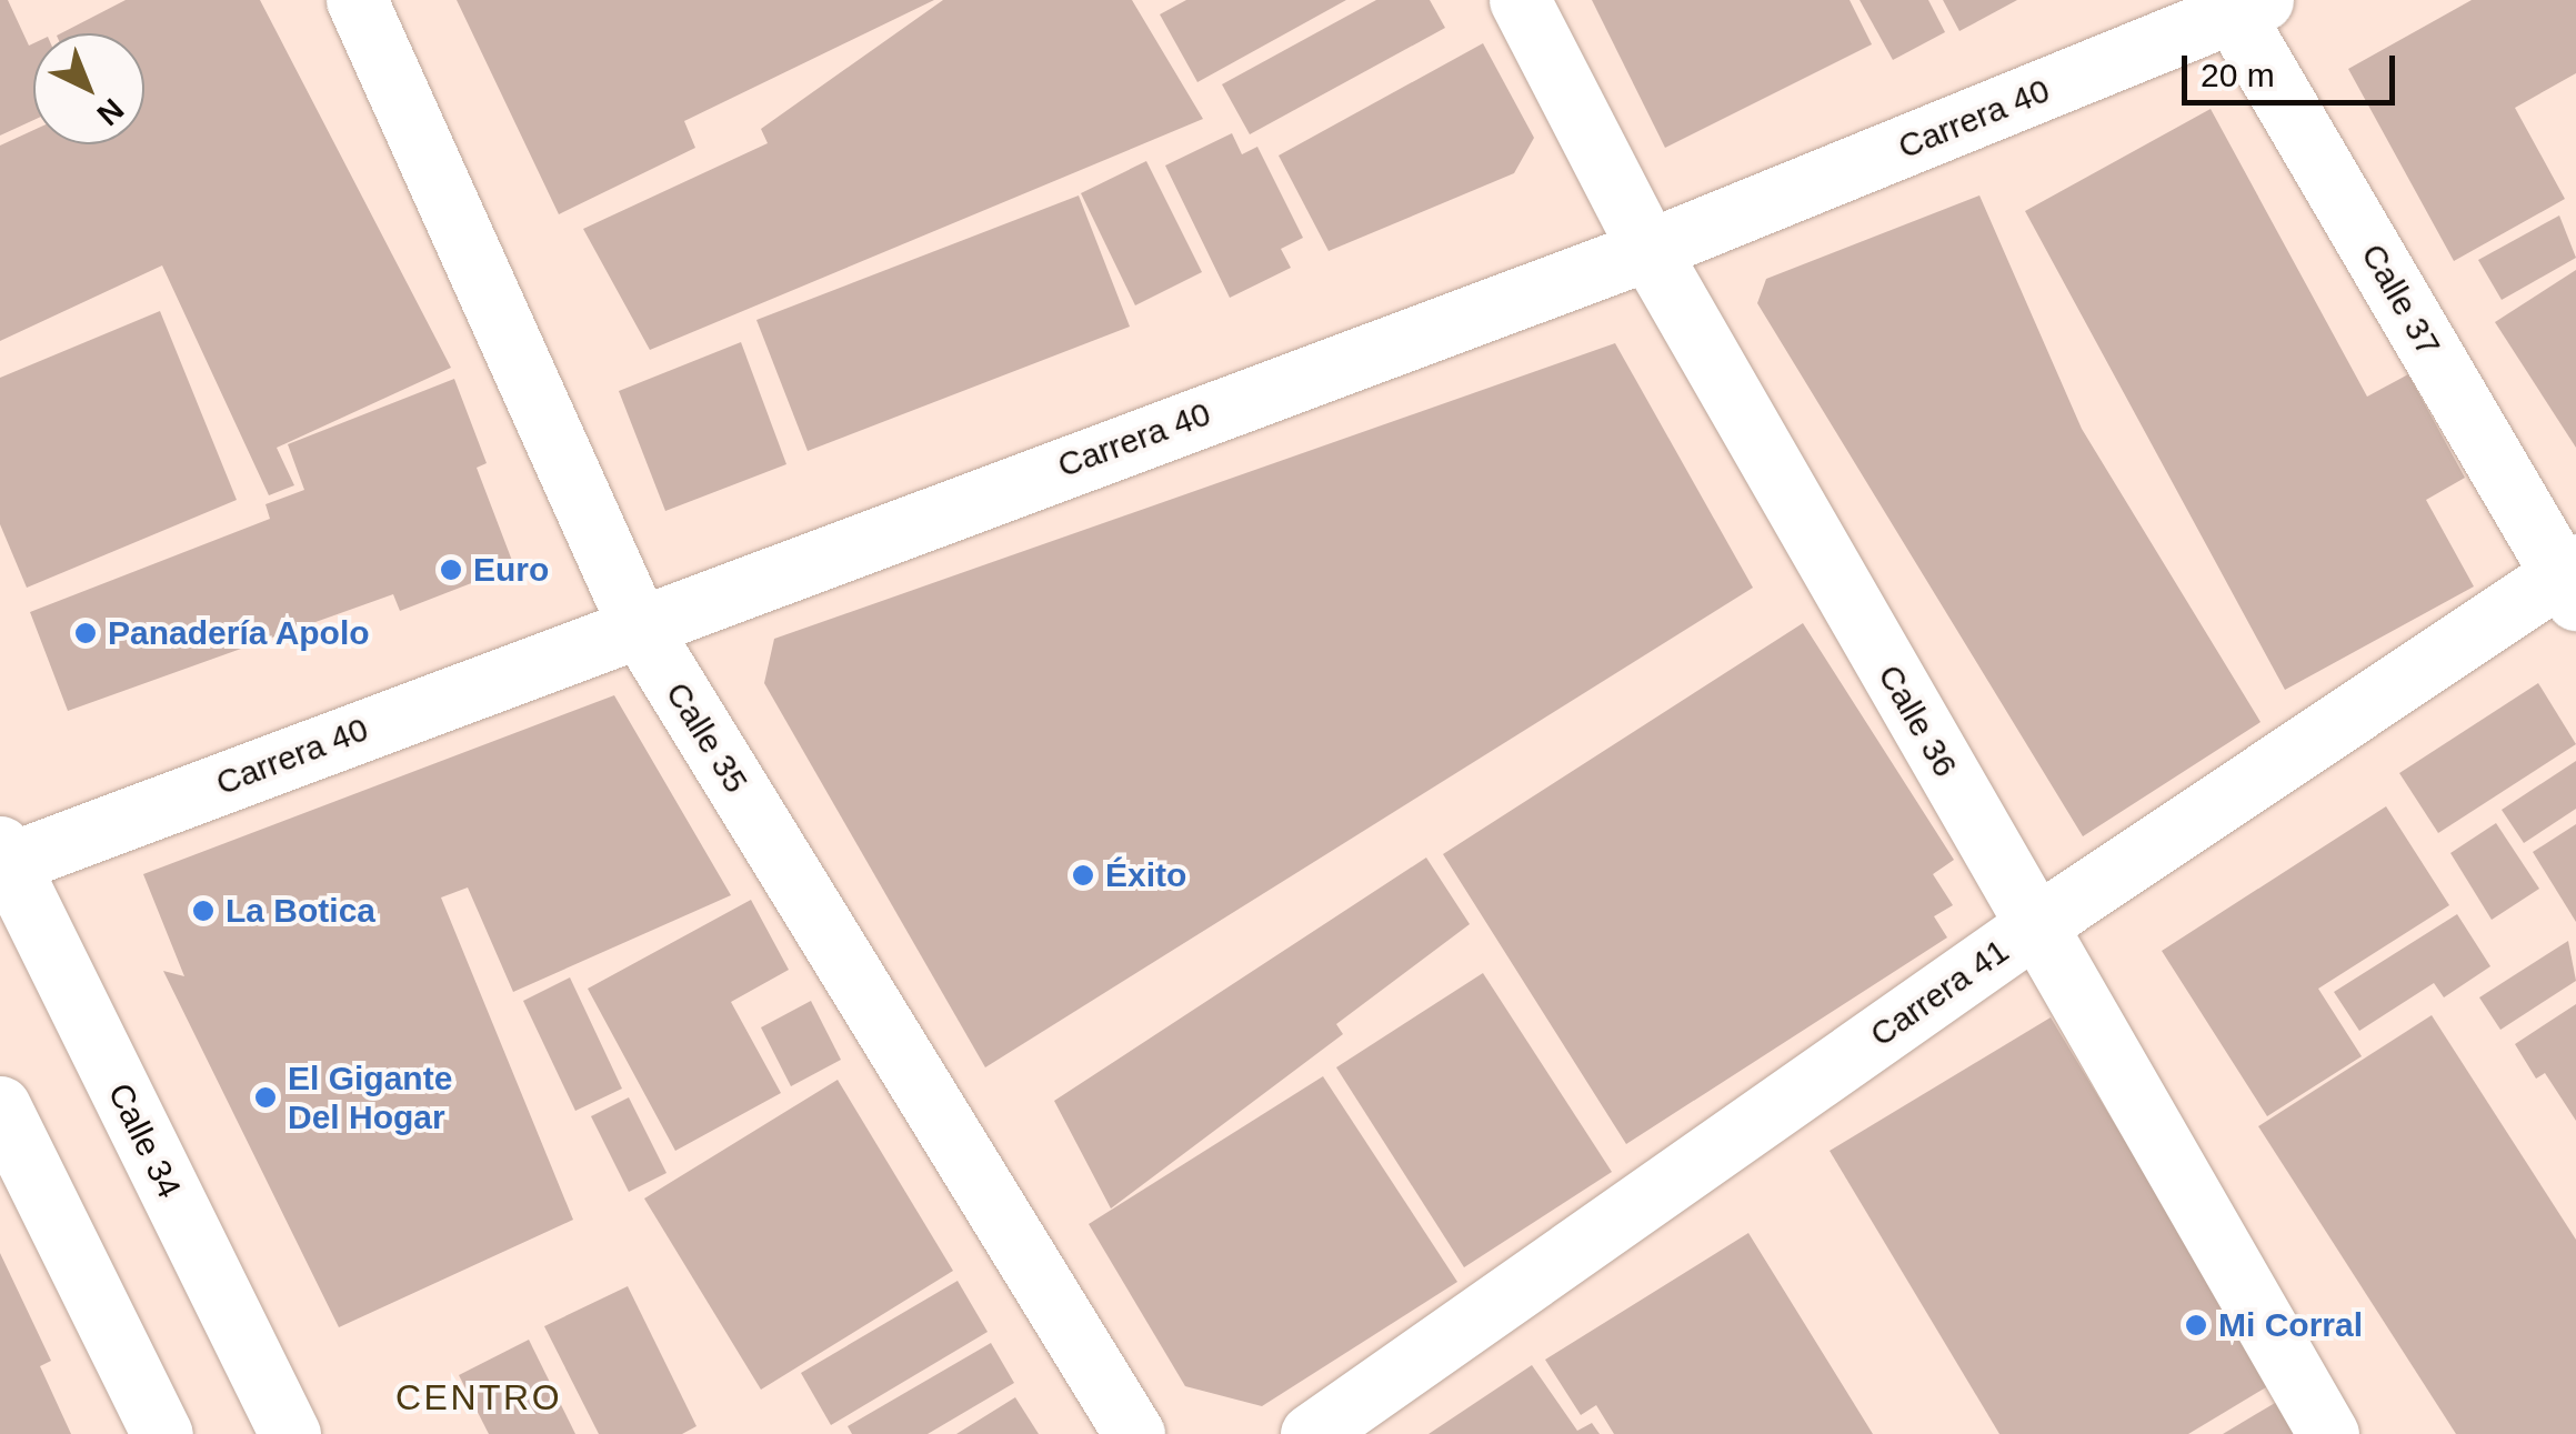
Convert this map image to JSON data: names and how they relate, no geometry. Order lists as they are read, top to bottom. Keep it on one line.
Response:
{"streets":{"street":["Carrera 40","Calle 37","Calle 36","Calle 35","Carrera 41","Calle 34"]},"crossings":[["Carrera 40","Calle 37"],["Carrera 40","Calle 36"],["Carrera 40","Calle 35"],["Carrera 40","Calle 34"],["Calle 37","Carrera 41"],["Calle 36","Carrera 41"]],"districts":["CENTRO"],"places":["Euro","Panadería Apolo","Éxito","La Botica","El Gigante Del Hogar","Mi Corral"],"scale_bar":"20 m","north":"bottom right"}
